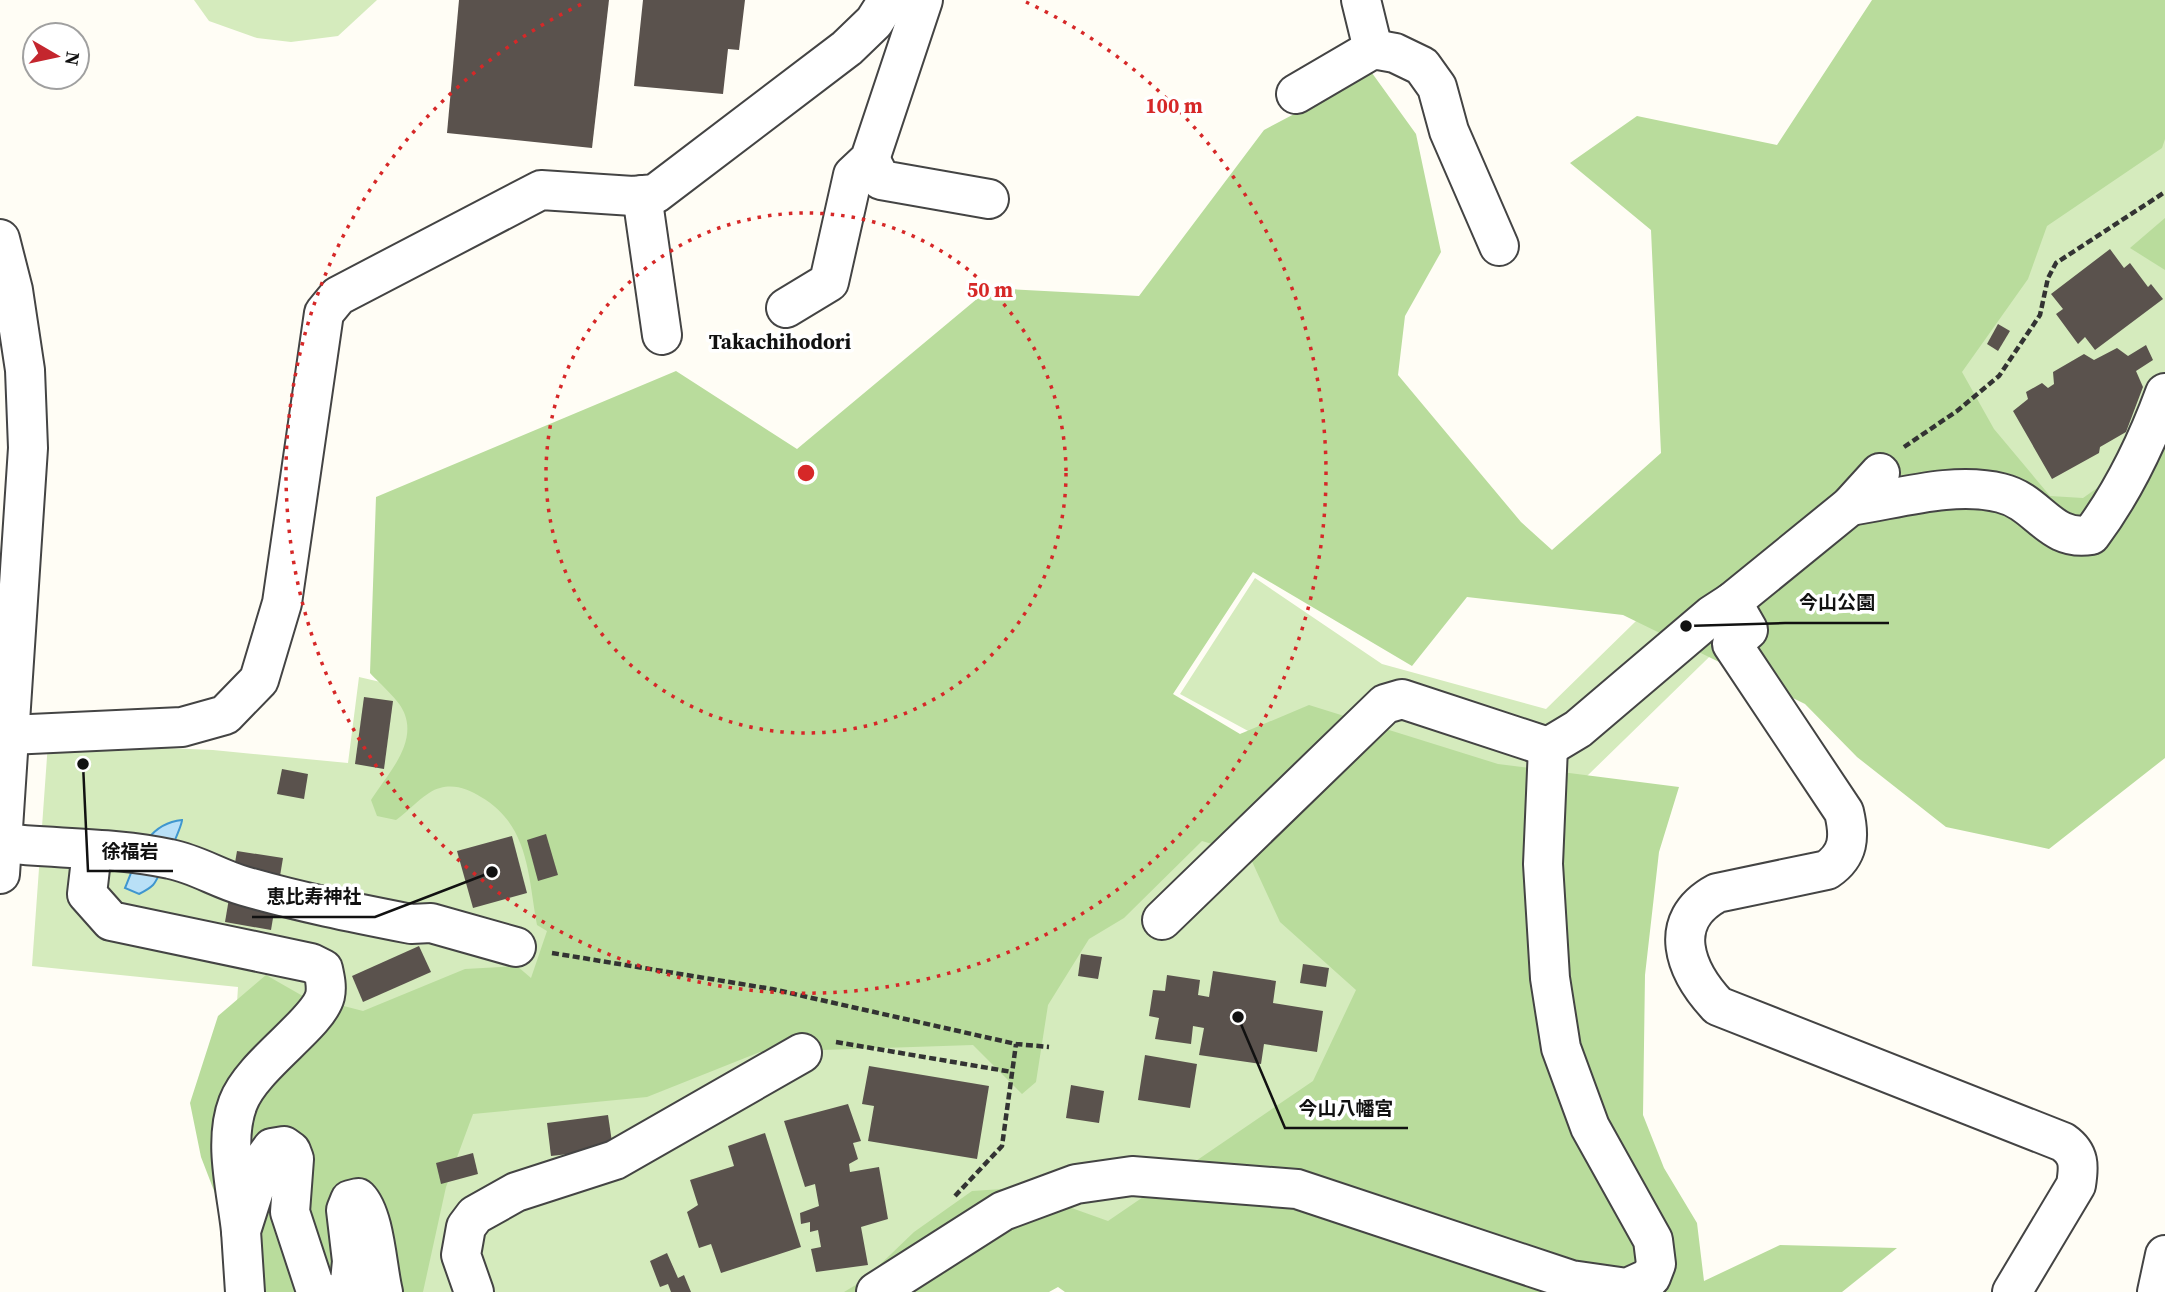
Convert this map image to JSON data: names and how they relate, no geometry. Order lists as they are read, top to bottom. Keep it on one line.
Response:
{"districts":["Takachihodori"],"places":["今山公園","徐福岩","恵比寿神社","今山八幡宮"],"north":"right","rings":["100 m","50 m"]}
